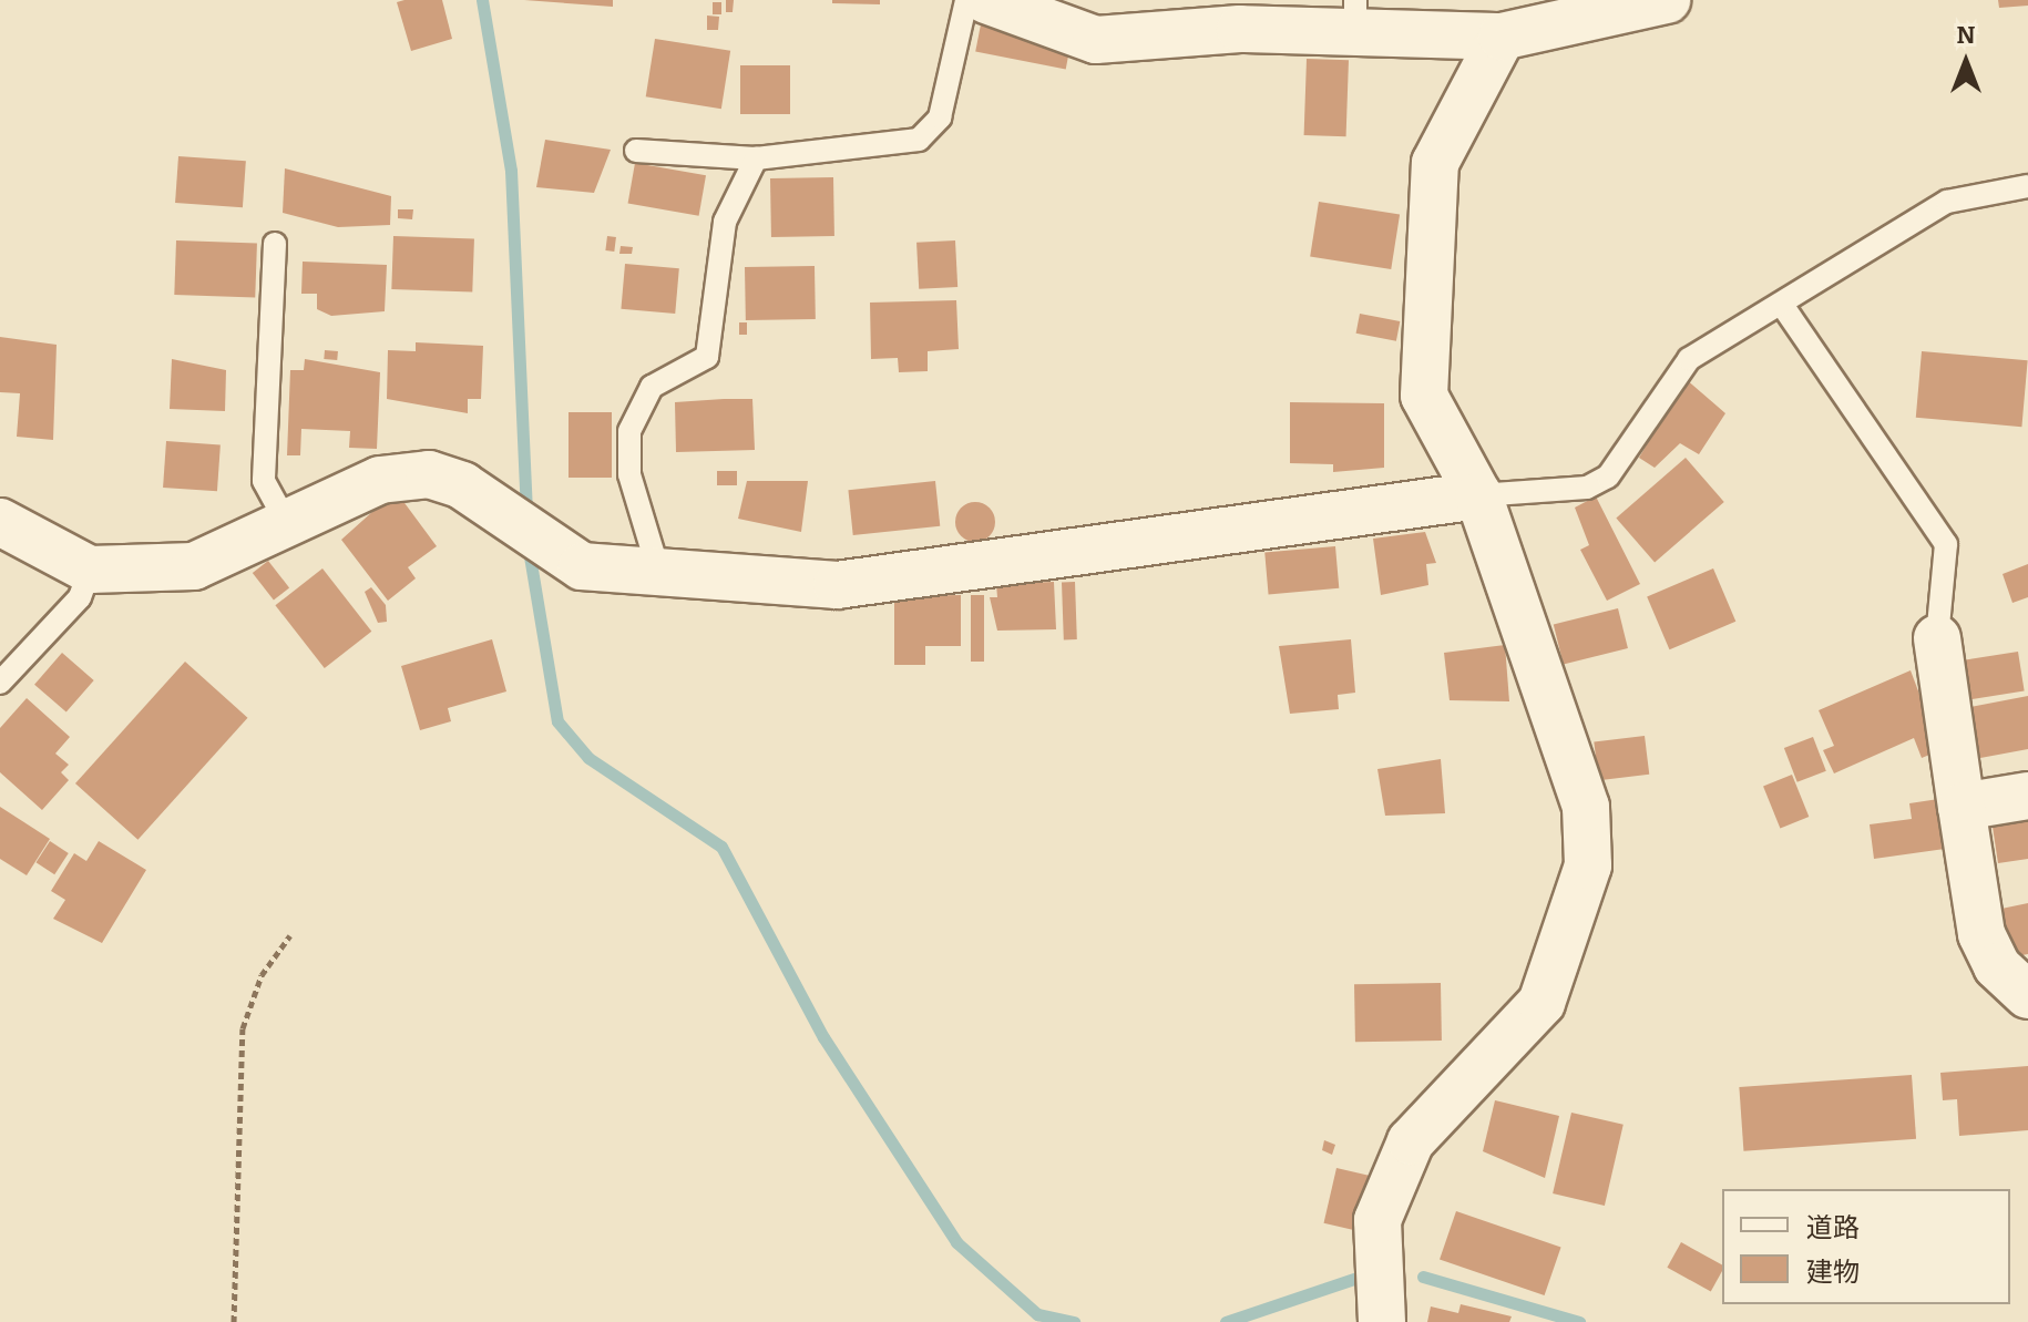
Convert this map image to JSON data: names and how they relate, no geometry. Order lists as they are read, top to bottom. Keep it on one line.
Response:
{"legend":["道路","建物"],"north":"top"}
